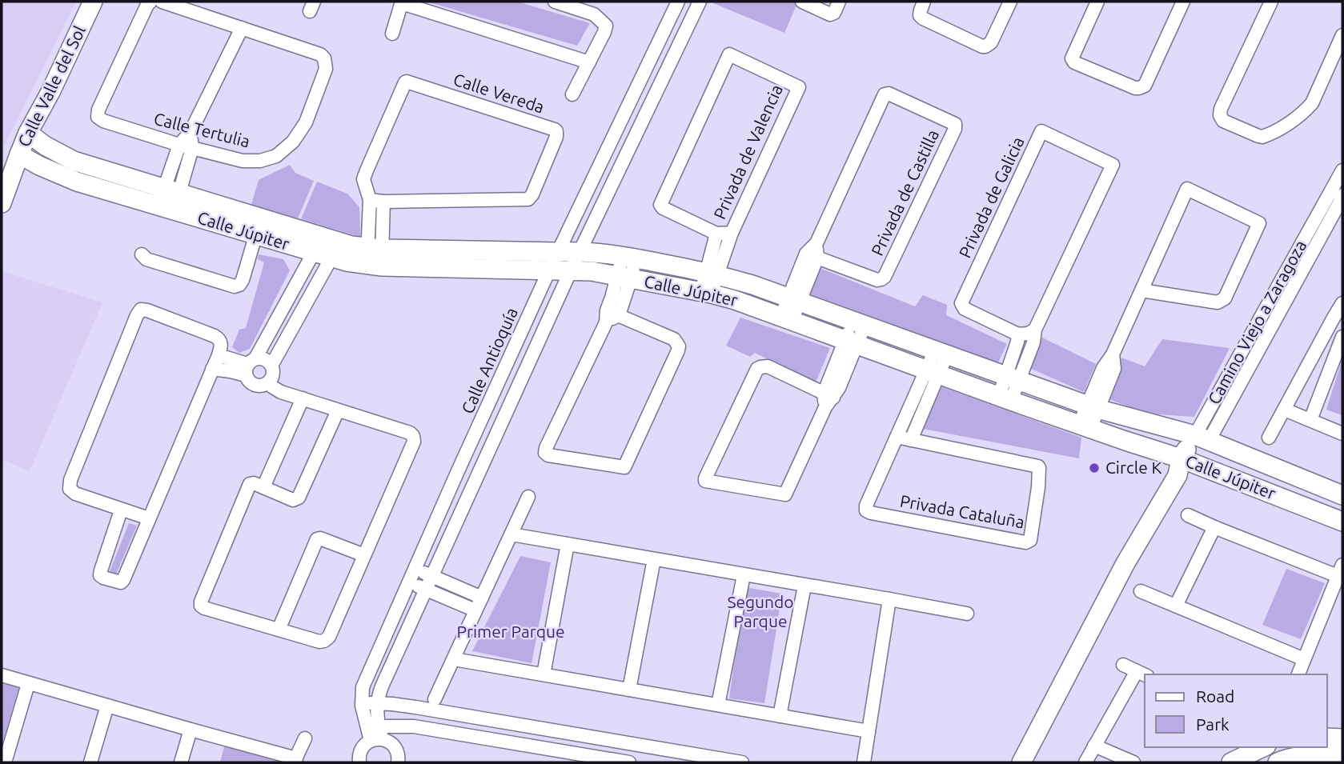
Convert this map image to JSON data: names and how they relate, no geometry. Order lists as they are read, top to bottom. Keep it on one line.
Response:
{"streets":{"main road":["Calle Valle del Sol","Calle Júpiter","Camino Viejo a Zaragoza"],"street":["Calle Vereda","Calle Tertulia","Privada de Valencia","Privada de Castilla","Privada de Galicia","Calle Antioquía","Privada Cataluña"]},"crossings":[["Calle Valle del Sol","Calle Júpiter"],["Calle Vereda","Calle Júpiter"],["Privada de Castilla","Calle Júpiter"],["Privada de Galicia","Calle Júpiter"],["Calle Júpiter","Camino Viejo a Zaragoza"],["Calle Júpiter","Calle Antioquía"],["Calle Júpiter","Privada Cataluña"]],"parks":["Segundo Parque","Primer Parque"],"places":["Circle K"],"legend":["Road","Park"]}
